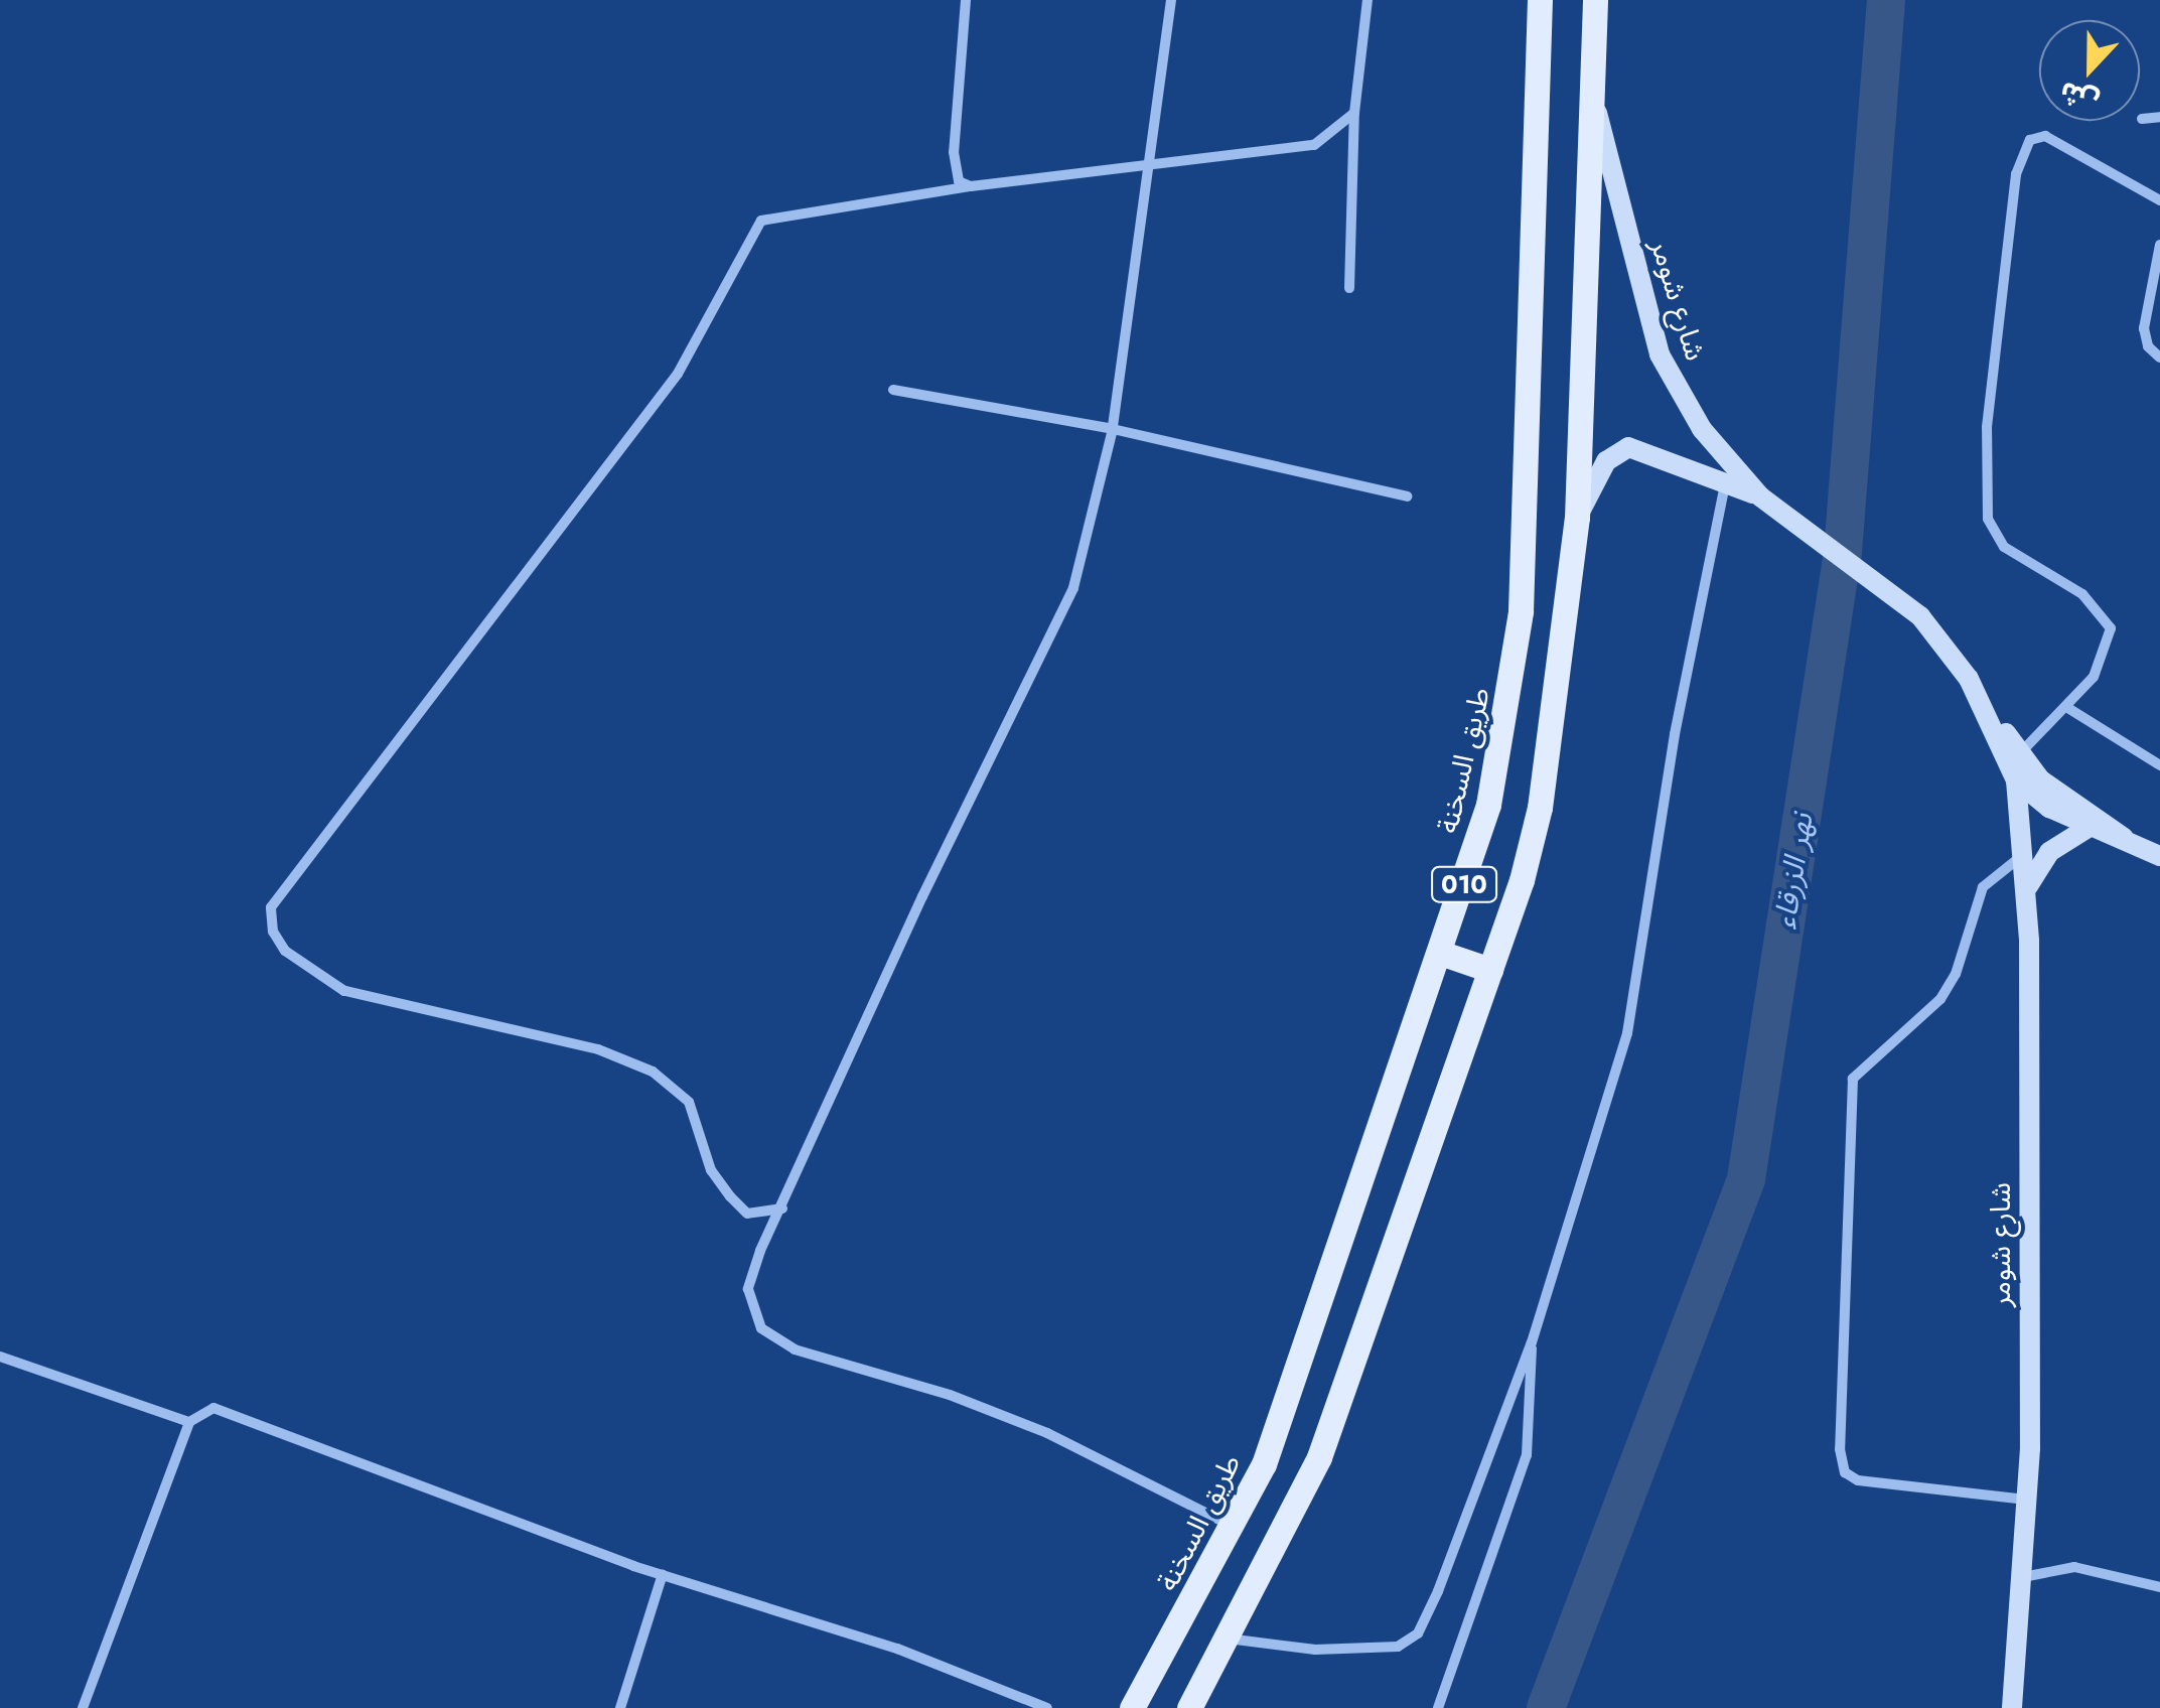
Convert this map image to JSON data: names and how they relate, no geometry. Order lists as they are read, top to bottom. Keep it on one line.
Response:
{"streets":{"main road":["شارع شومر","طريق السخنة","010"]},"crossings":[["شارع شومر","010"]],"water":["نهر الزرقاء"],"north":"bottom"}
